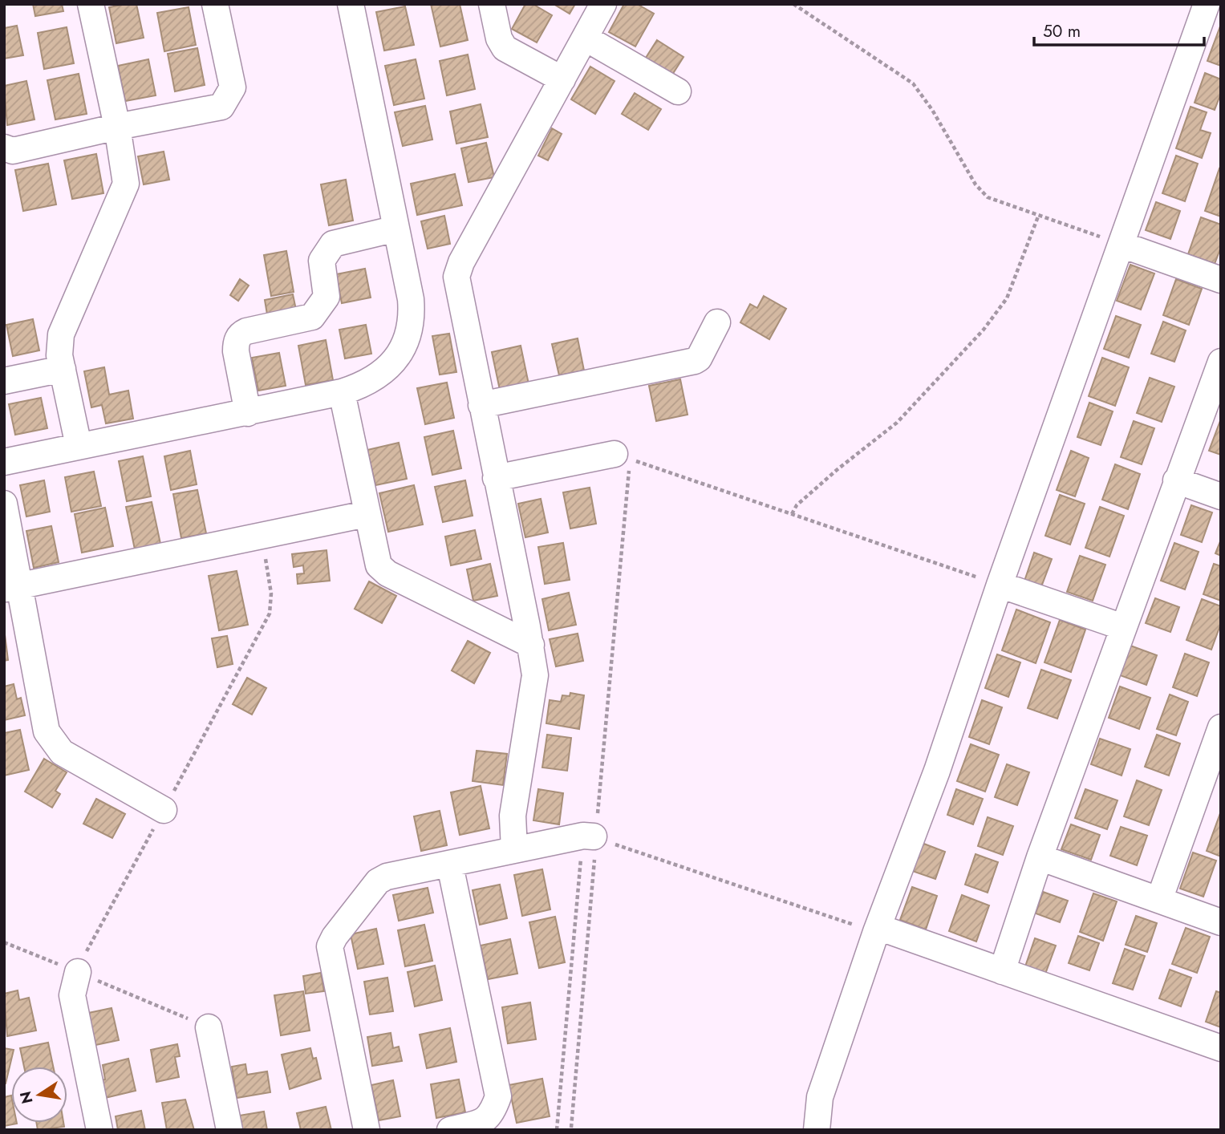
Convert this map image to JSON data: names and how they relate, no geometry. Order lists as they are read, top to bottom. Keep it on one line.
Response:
{"scale_bar":"50 m","north":"left"}
